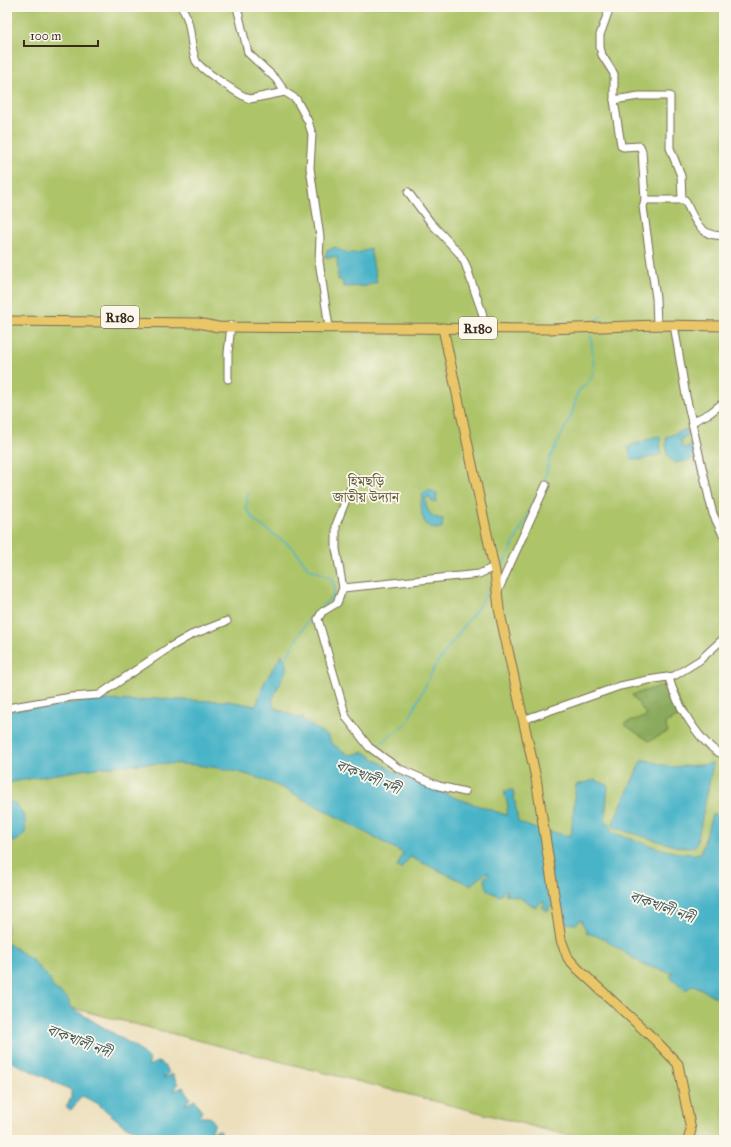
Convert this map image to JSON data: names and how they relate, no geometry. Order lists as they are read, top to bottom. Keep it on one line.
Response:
{"streets":{"main road":["R180"]},"water":["বাকখালী নদী"],"parks":["হিমছড়ি জাতীয় উদ্যান"],"scale_bar":"100 m"}
